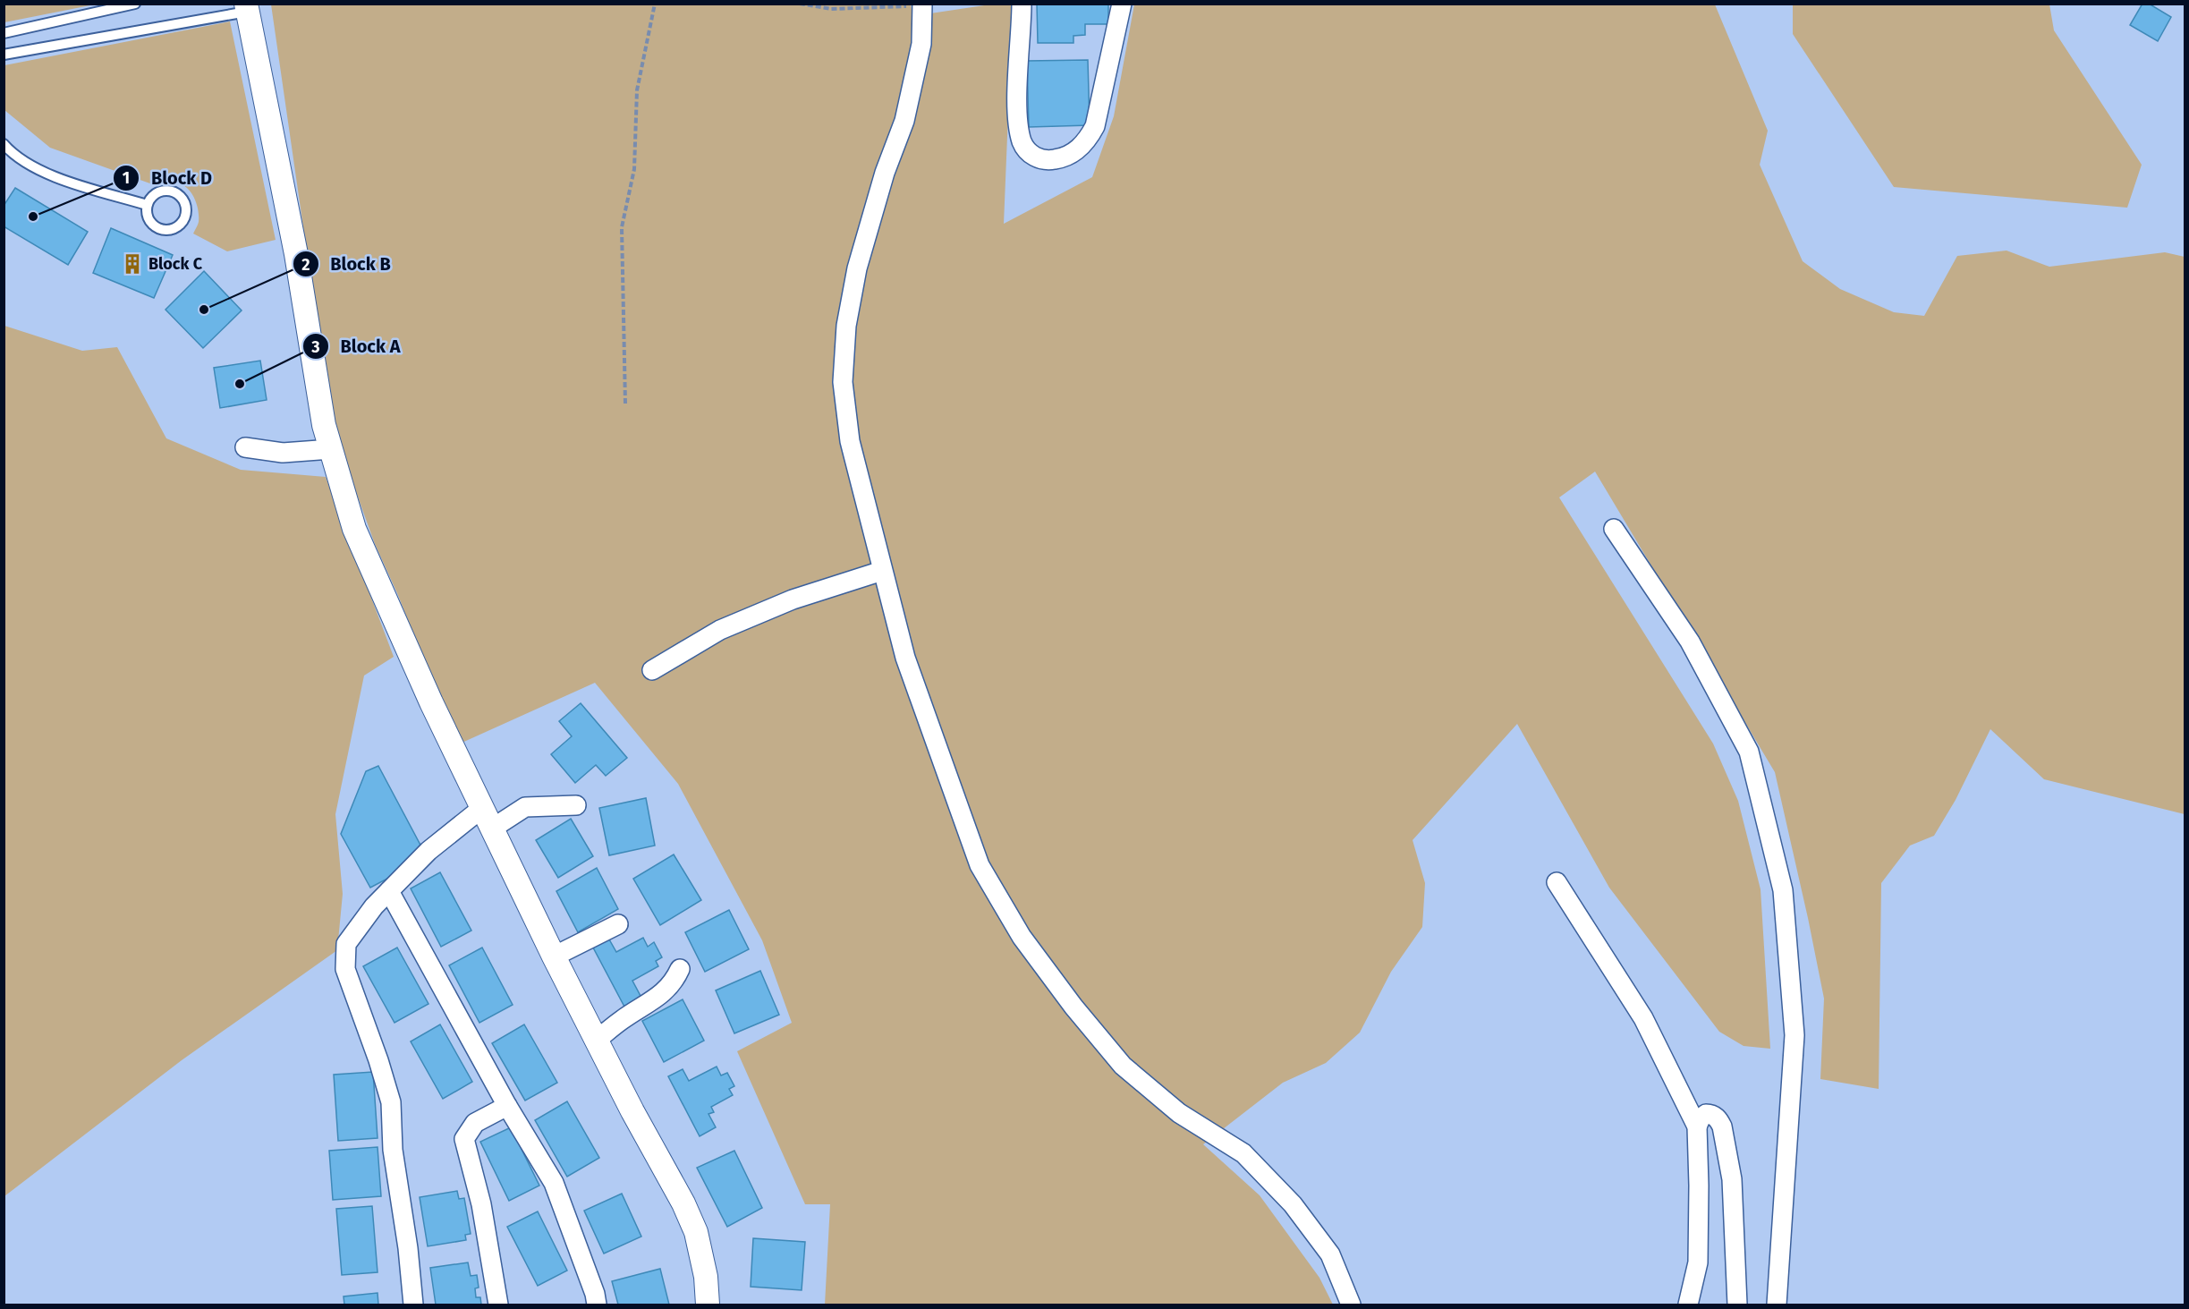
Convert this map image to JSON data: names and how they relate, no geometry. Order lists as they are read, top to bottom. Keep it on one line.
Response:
{"places":{"other":["Block D","Block B","Block A"],"building":["Block C"]}}
